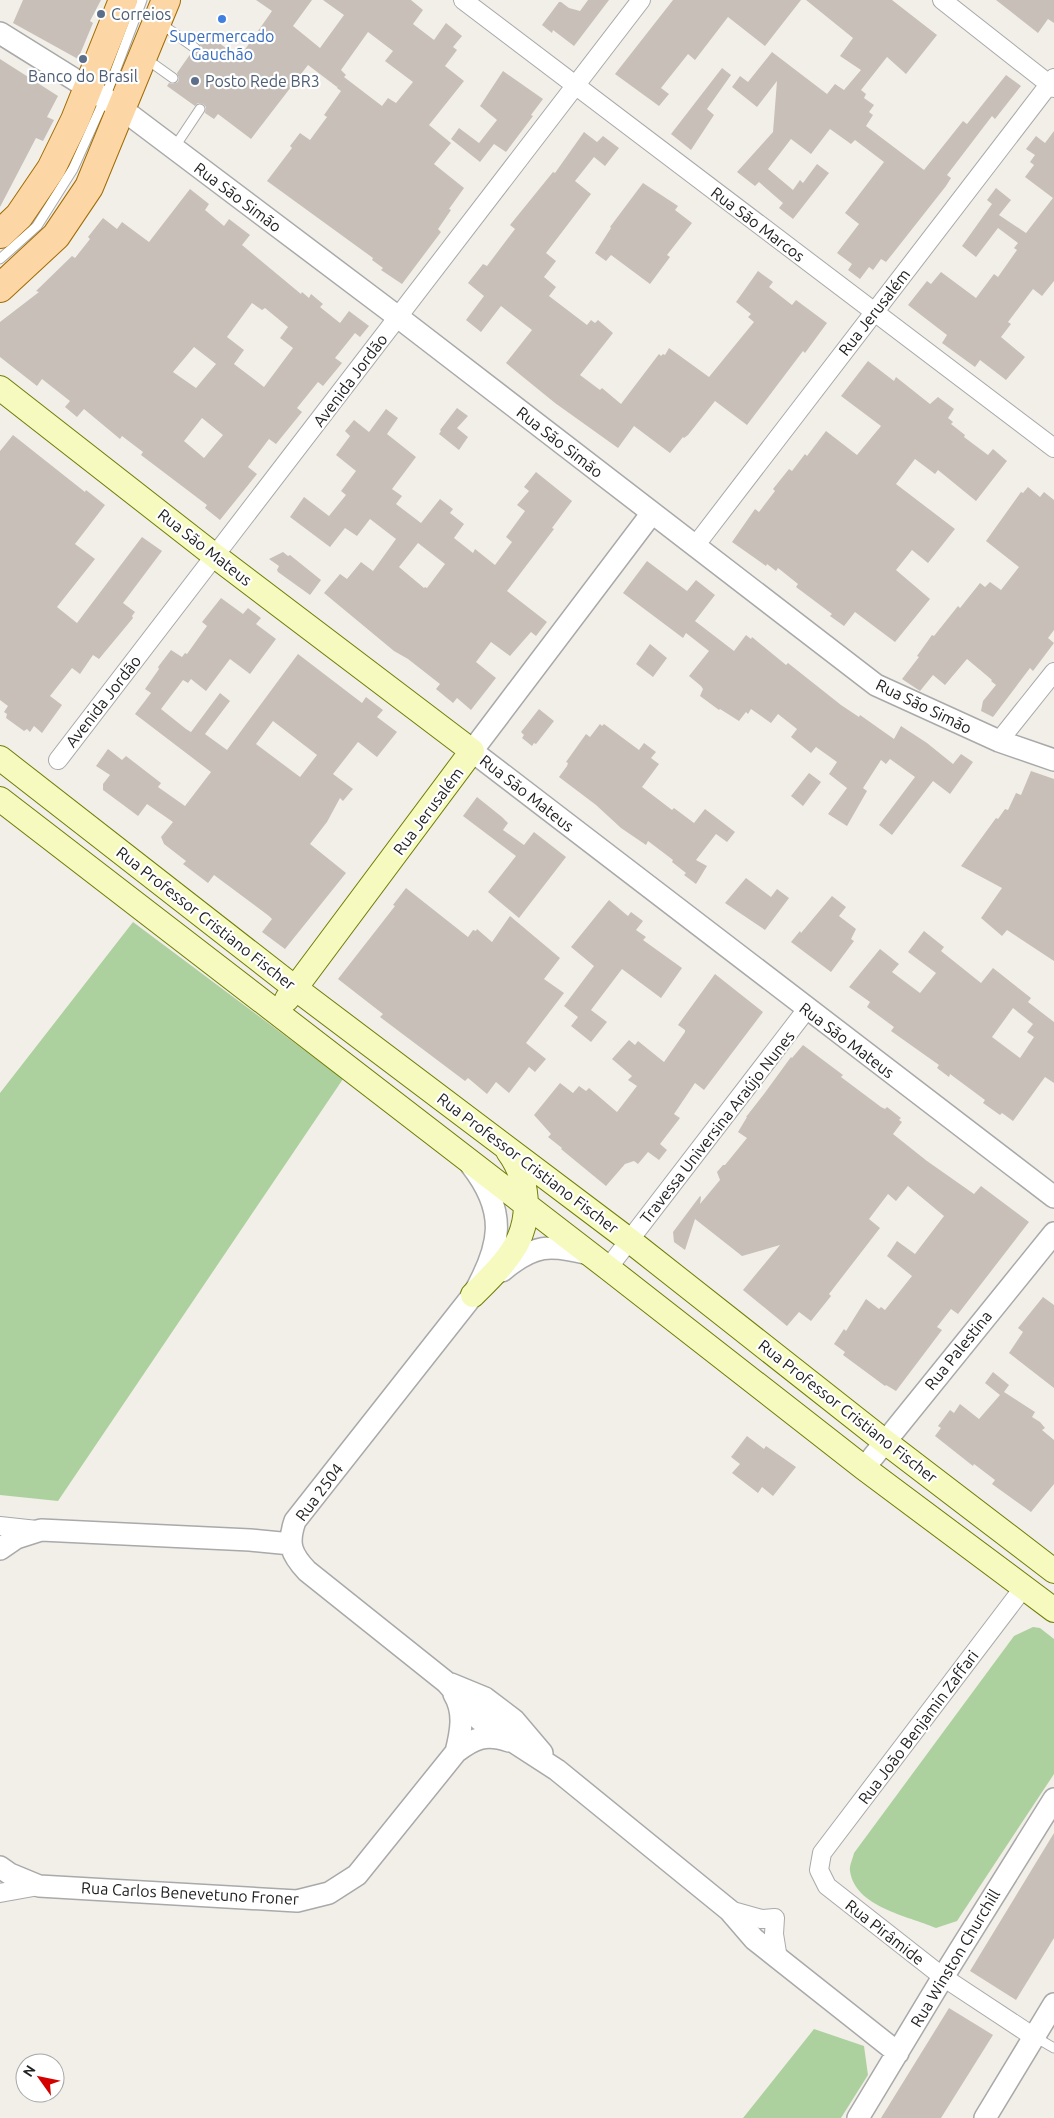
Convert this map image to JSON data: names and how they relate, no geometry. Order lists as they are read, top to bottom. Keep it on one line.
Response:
{"streets":{"main road":["Rua Jerusalém","Rua São Mateus","Rua Professor Cristiano Fischer"],"street":["Rua São Simão","Rua São Marcos","Avenida Jordão","Travessa Universina Araújo Nunes","Rua Palestina","Rua 2504","Rua João Benjamin Zaffari","Rua Carlos Benevetuno Froner","Rua Pirâmide","Rua Winston Churchill"]},"crossings":[["Rua São Simão","Rua Jerusalém"],["Rua São Simão","Avenida Jordão"],["Rua São Marcos","Rua Jerusalém"],["Rua São Marcos","Avenida Jordão"],["Rua Jerusalém","Rua São Mateus"],["Rua Jerusalém","Rua Professor Cristiano Fischer"],["Avenida Jordão","Rua São Mateus"],["Rua São Mateus","Travessa Universina Araújo Nunes"],["Rua Professor Cristiano Fischer","Travessa Universina Araújo Nunes"],["Rua Professor Cristiano Fischer","Rua Palestina"],["Rua Professor Cristiano Fischer","Rua 2504"],["Rua Professor Cristiano Fischer","Rua João Benjamin Zaffari"],["Rua João Benjamin Zaffari","Rua Pirâmide"],["Rua Pirâmide","Rua Winston Churchill"]],"places":["Correios","Supermercado Gauchão","Banco do Brasil","Posto Rede BR3"],"north":"top left"}
